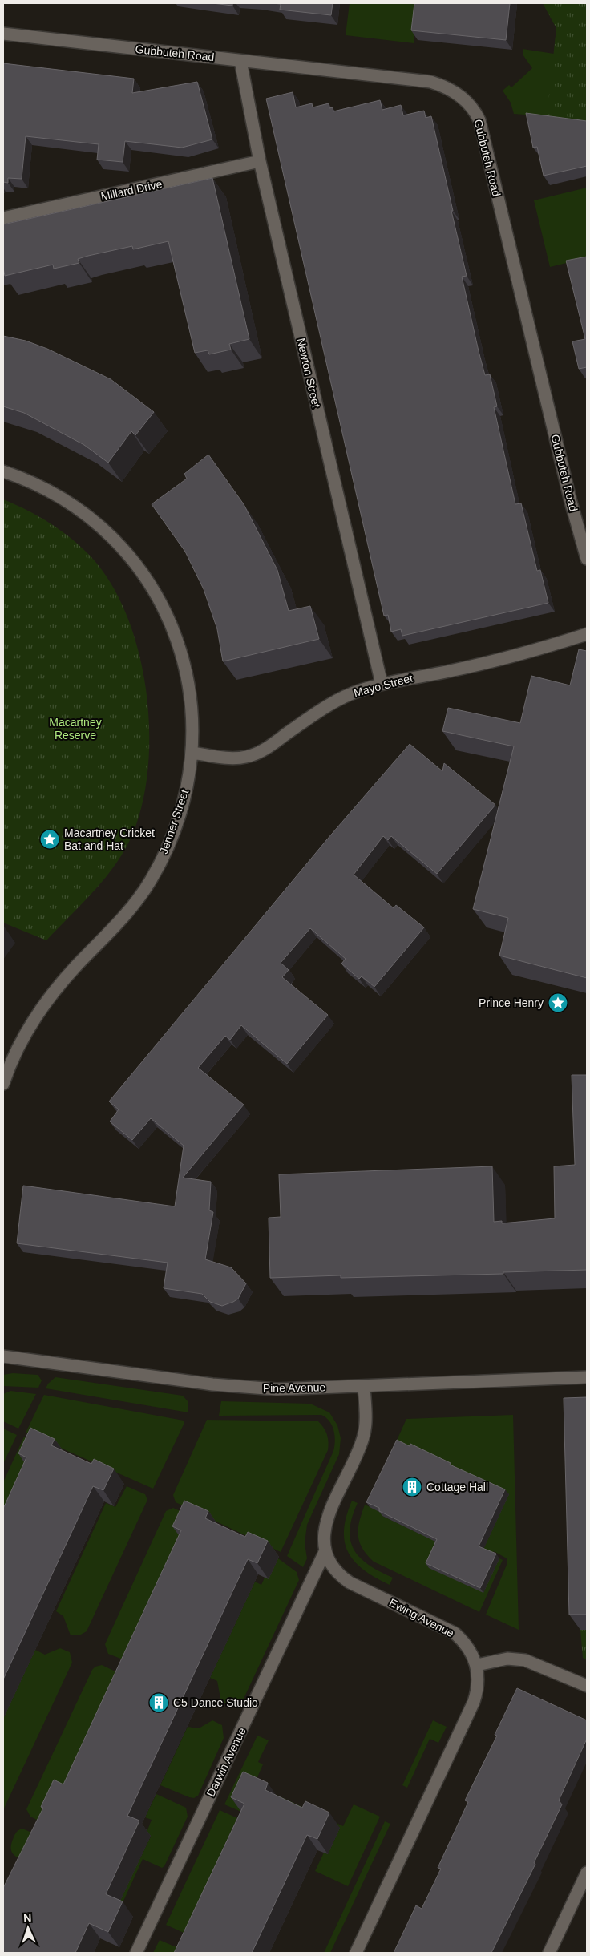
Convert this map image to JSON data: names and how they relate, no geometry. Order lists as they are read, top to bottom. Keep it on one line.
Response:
{"streets":{"street":["Gubbuteh Road","Millard Drive","Newton Street","Mayo Street","Jenner Street","Pine Avenue","Ewing Avenue","Darwin Avenue"]},"crossings":[["Gubbuteh Road","Newton Street"],["Millard Drive","Newton Street"],["Newton Street","Mayo Street"],["Mayo Street","Jenner Street"],["Pine Avenue","Ewing Avenue"],["Ewing Avenue","Darwin Avenue"]],"parks":["Macartney Reserve"],"places":{"place":["Macartney Cricket Bat and Hat","Prince Henry"],"building":["Cottage Hall","C5 Dance Studio"]},"north":"top"}
